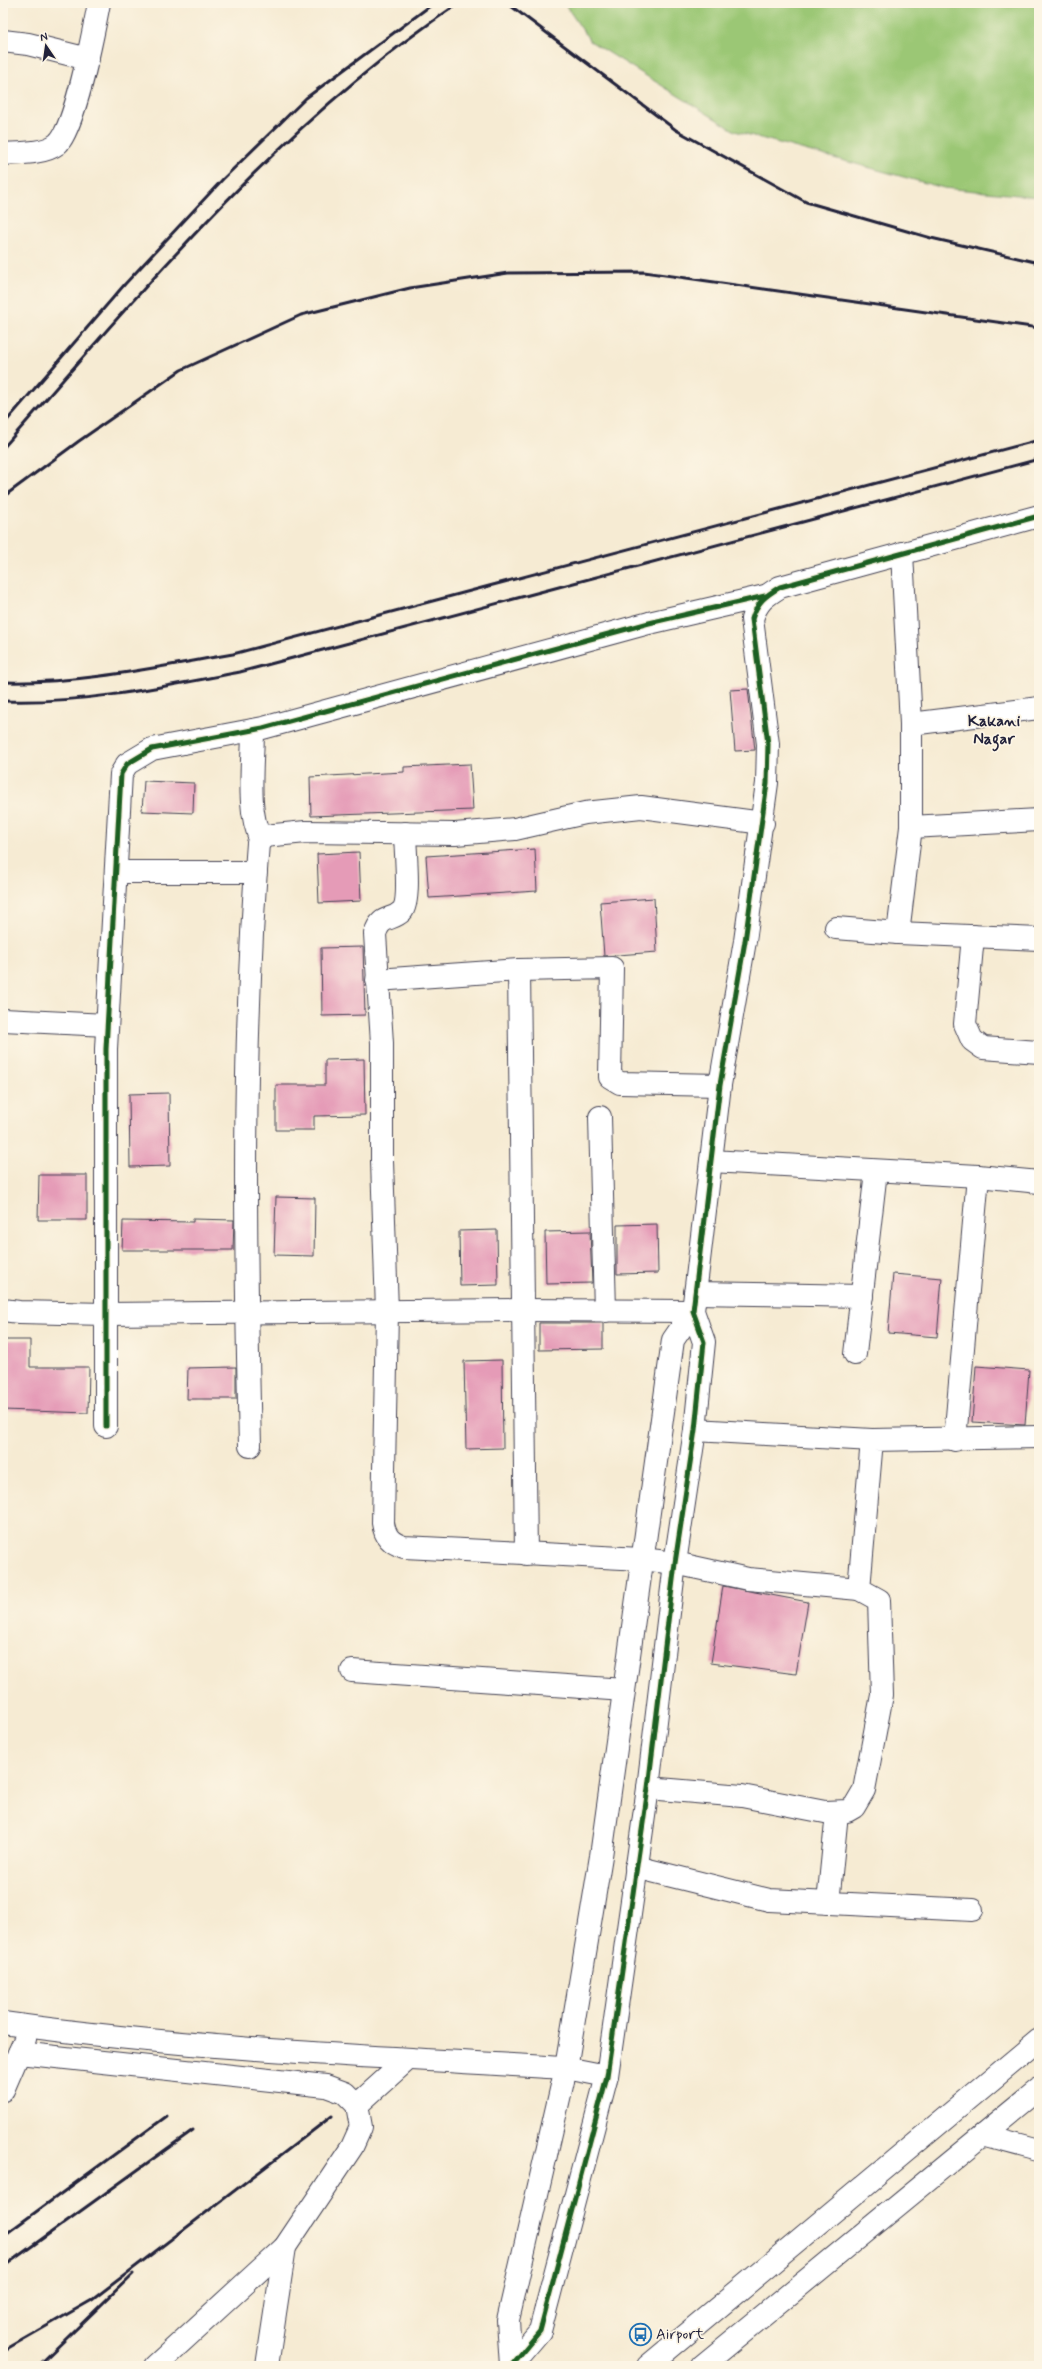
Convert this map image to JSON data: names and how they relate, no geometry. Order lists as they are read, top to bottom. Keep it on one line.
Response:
{"districts":["Kakani Nagar"],"places":{"bus stop":["Airport"]},"north":"top"}
